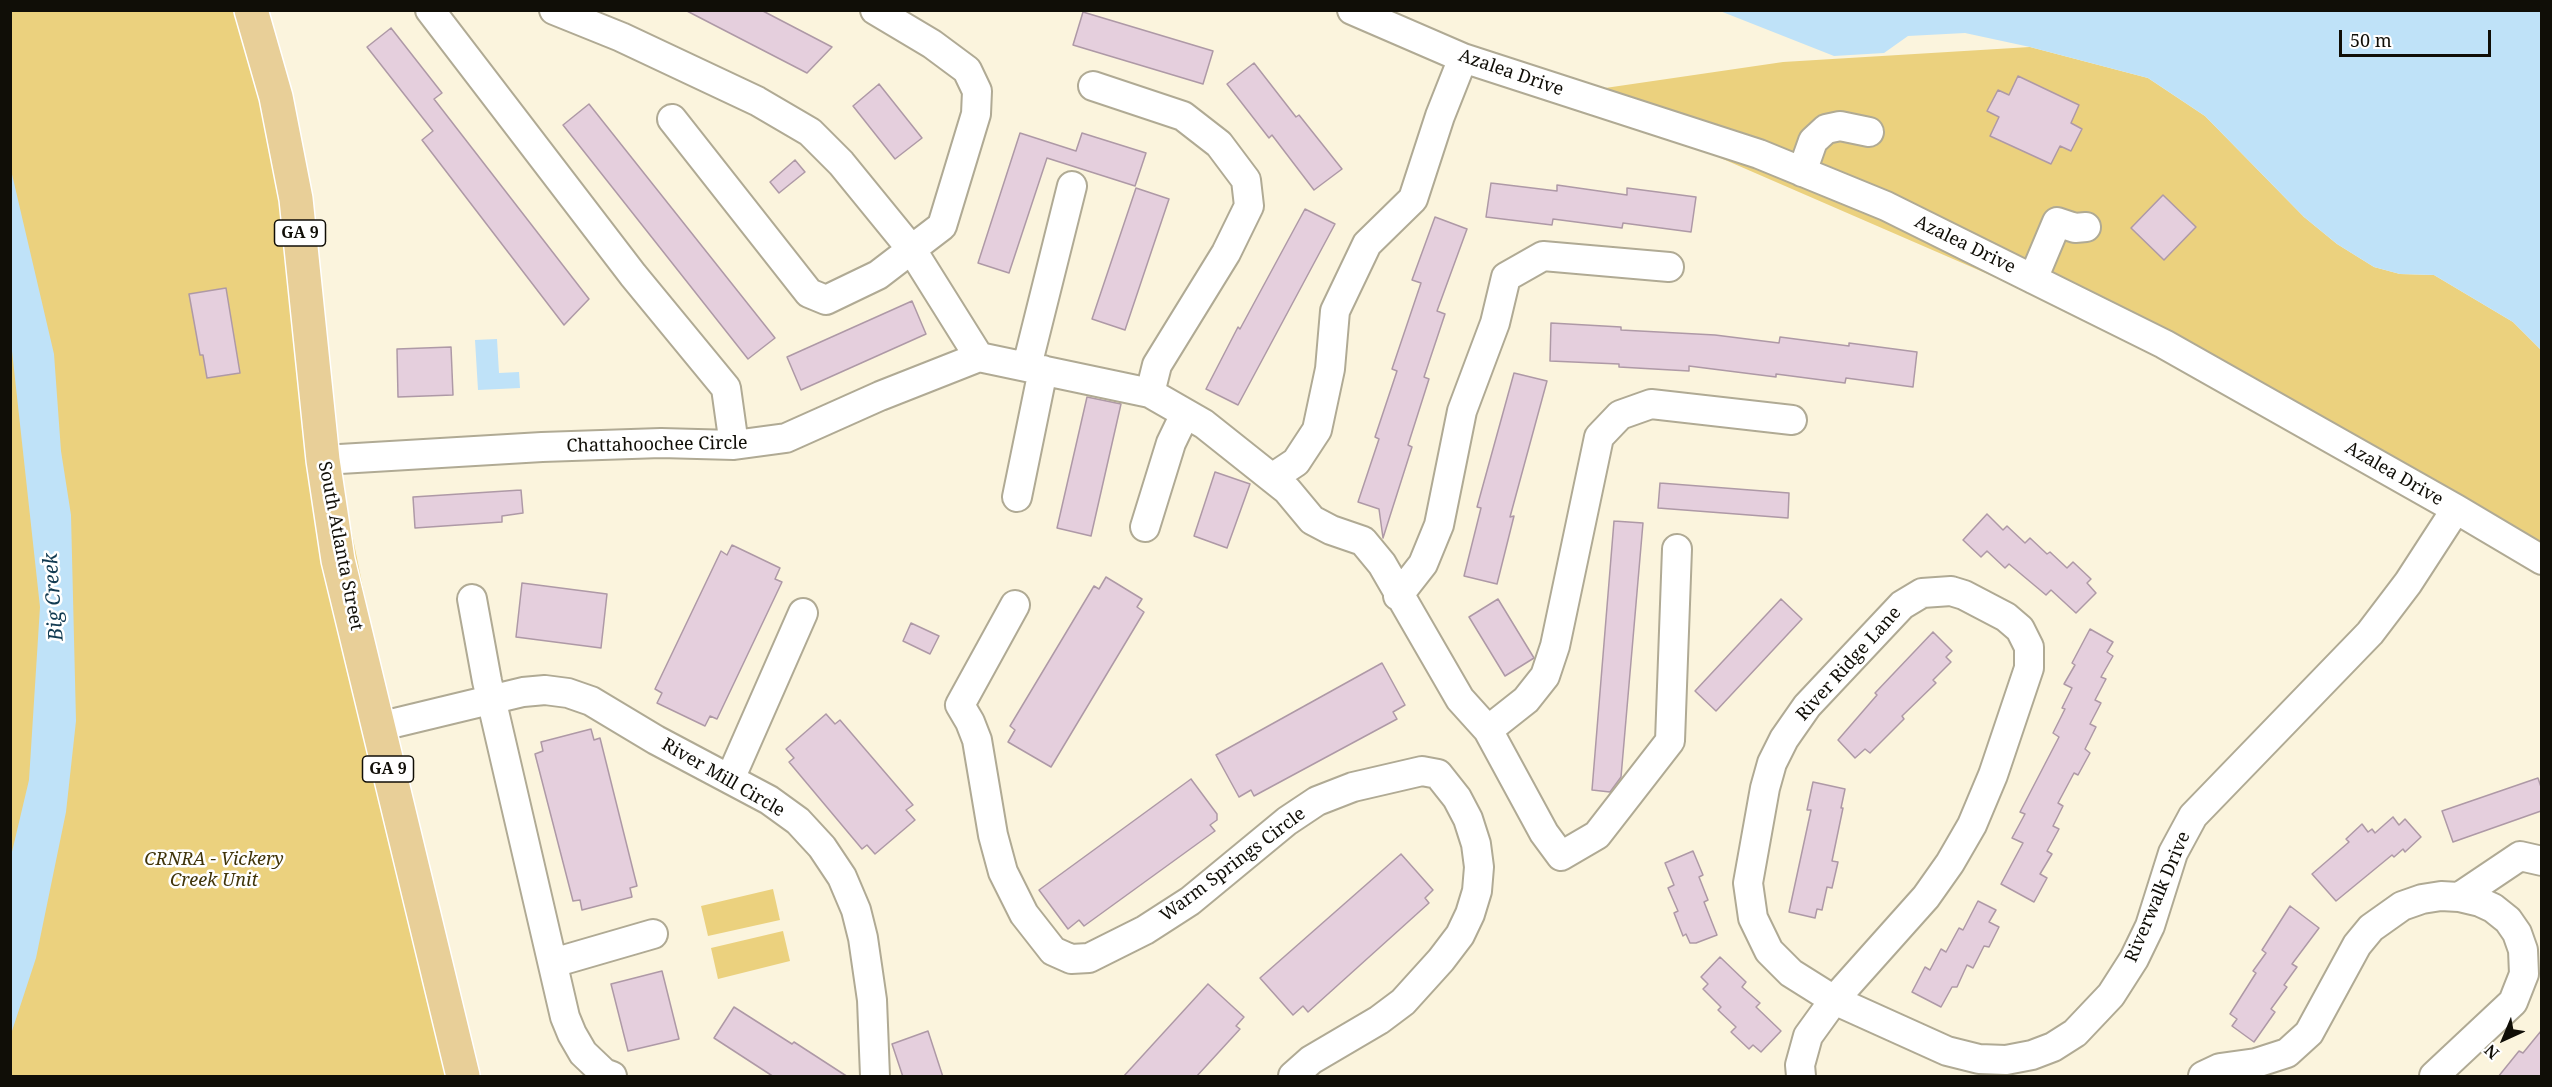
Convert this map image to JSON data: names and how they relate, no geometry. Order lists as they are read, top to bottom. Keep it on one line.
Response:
{"streets":{"main road":["GA 9","South Atlanta Street"],"street":["Azalea Drive","Chattahoochee Circle","River Ridge Lane","River Mill Circle","Warm Springs Circle","Riverwalk Drive"]},"crossings":[["Azalea Drive","Riverwalk Drive"],["Chattahoochee Circle","South Atlanta Street"],["South Atlanta Street","River Mill Circle"],["River Ridge Lane","Riverwalk Drive"]],"water":["Big Creek"],"parks":["CRNRA - Vickery Creek Unit"],"scale_bar":"50 m","north":"bottom left"}
